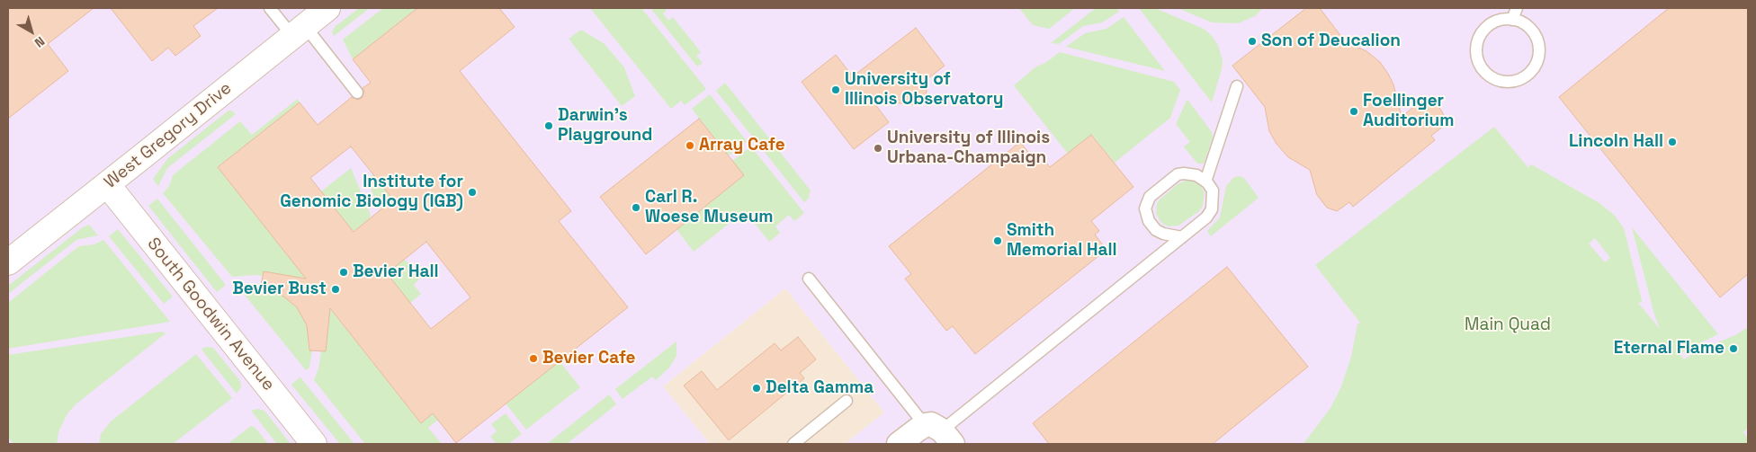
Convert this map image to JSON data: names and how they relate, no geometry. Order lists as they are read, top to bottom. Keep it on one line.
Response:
{"streets":{"street":["West Gregory Drive","South Goodwin Avenue"]},"crossings":[["West Gregory Drive","South Goodwin Avenue"]],"parks":["Main Quad"],"places":["Son of Deucalion","University of Illinois Observatory","Foellinger Auditorium","Darwin's Playground","Lincoln Hall","Array Cafe","University of Illinois Urbana-Champaign","Institute for Genomic Biology (IGB)","Carl R. Woese Museum","Smith Memorial Hall","Bevier Hall","Bevier Bust","Eternal Flame","Bevier Cafe","Delta Gamma"],"north":"bottom right"}
